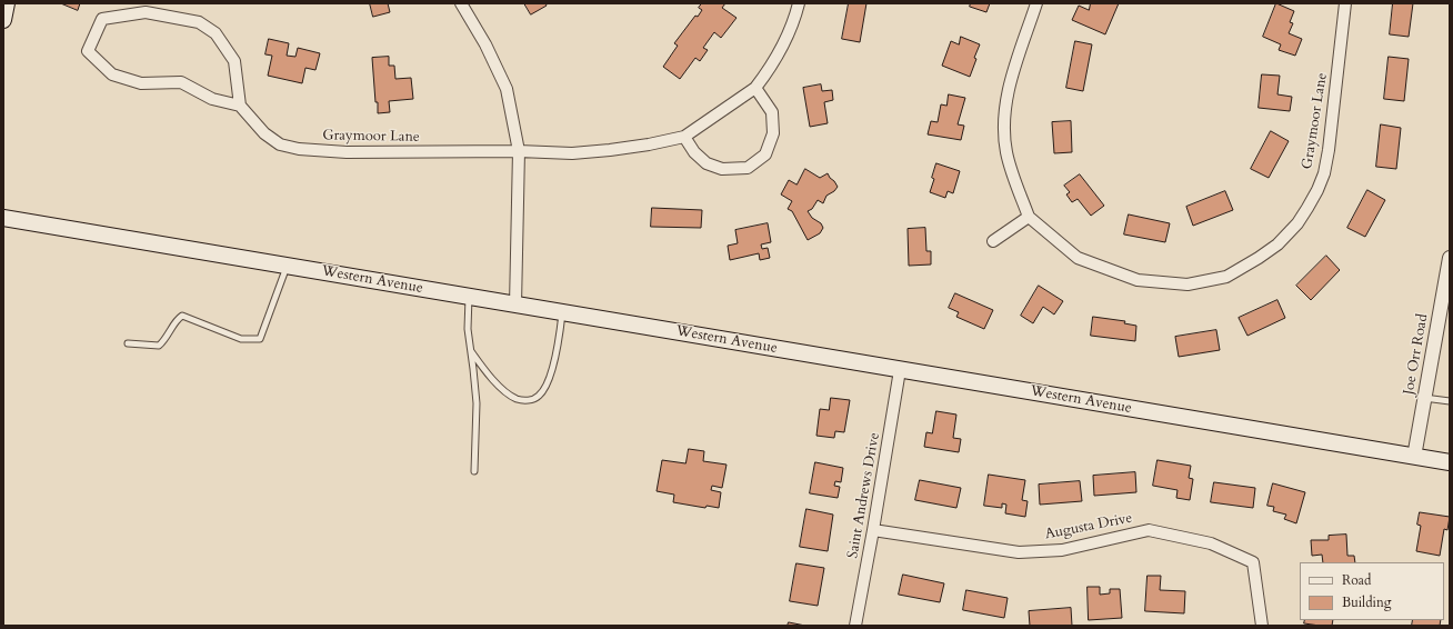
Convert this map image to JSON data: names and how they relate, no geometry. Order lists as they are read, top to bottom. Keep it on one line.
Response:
{"streets":{"main road":["Western Avenue"],"street":["Graymoor Lane","Joe Orr Road","Saint Andrews Drive","Augusta Drive"]},"crossings":[["Western Avenue","Joe Orr Road"],["Western Avenue","Saint Andrews Drive"],["Saint Andrews Drive","Augusta Drive"]],"legend":["Road","Building"]}
